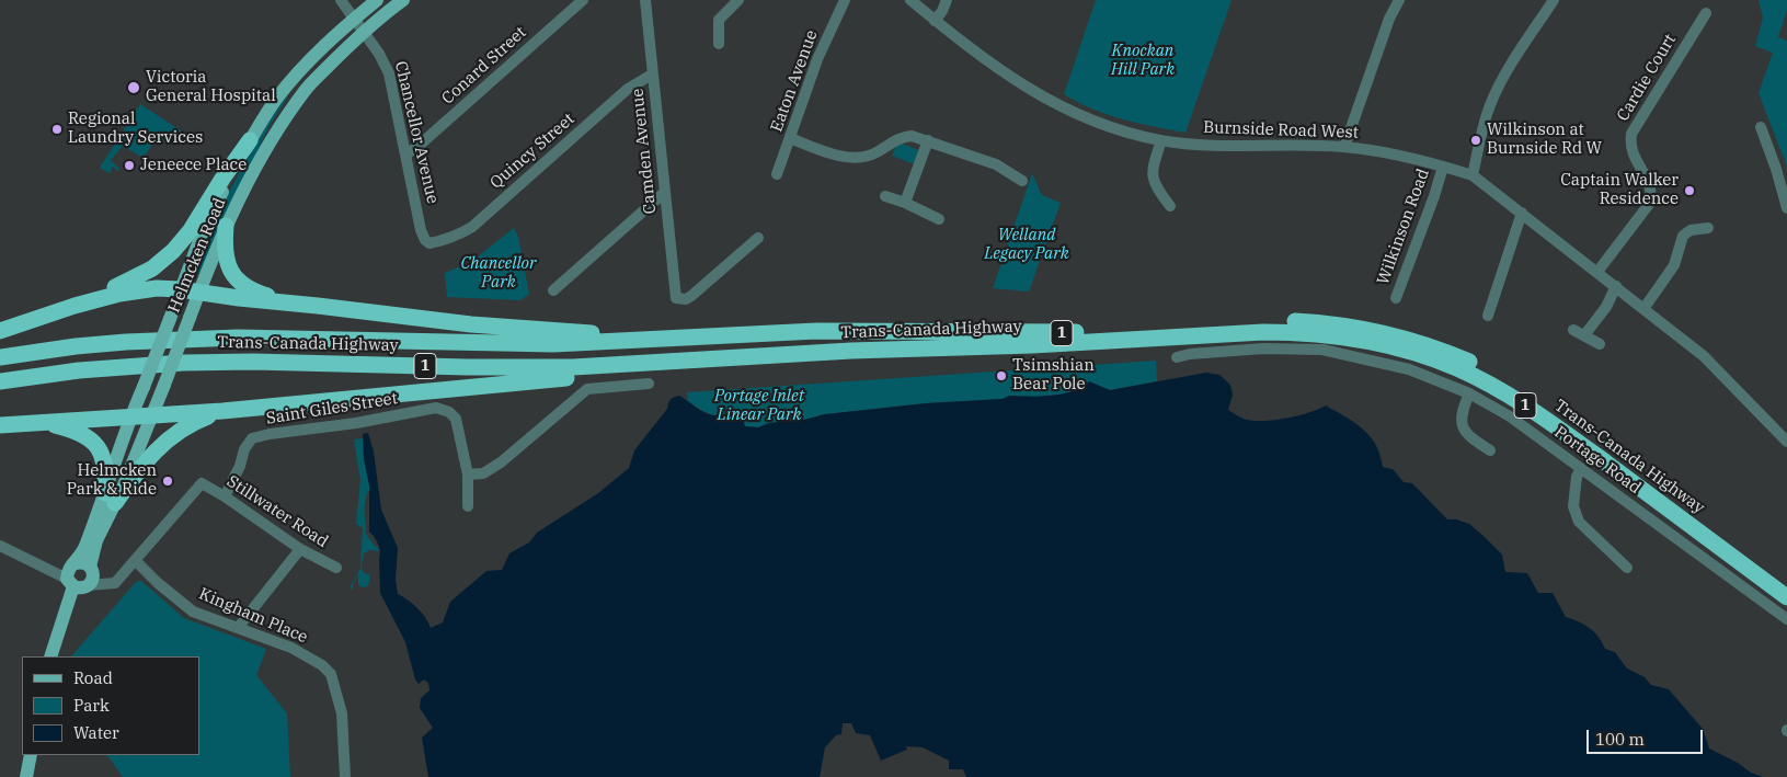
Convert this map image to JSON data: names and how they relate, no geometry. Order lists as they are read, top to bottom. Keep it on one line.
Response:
{"streets":{"highway":["Trans-Canada Highway","1"],"main road":["Helmcken Road"],"street":["Conard Street","Cardie Court","Eaton Avenue","Burnside Road West","Chancellor Avenue","Quincy Street","Camden Avenue","Wilkinson Road","Saint Giles Street","Portage Road","Stillwater Road","Kingham Place"]},"crossings":[["Conard Street","Chancellor Avenue"],["Cardie Court","Burnside Road West"],["Burnside Road West","Wilkinson Road"],["Chancellor Avenue","Quincy Street"],["Chancellor Avenue","Helmcken Road"],["Quincy Street","Camden Avenue"],["Saint Giles Street","Stillwater Road"],["Stillwater Road","Kingham Place"]],"parks":["Knockan Hill Park","Welland Legacy Park","Chancellor Park","Portage Inlet Linear Park"],"places":["Victoria General Hospital","Regional Laundry Services","Wilkinson at Burnside Rd W","Jeneece Place","Captain Walker Residence","Tsimshian Bear Pole","Helmcken Park & Ride"],"legend":["Road","Park","Water"],"scale_bar":"100 m"}
